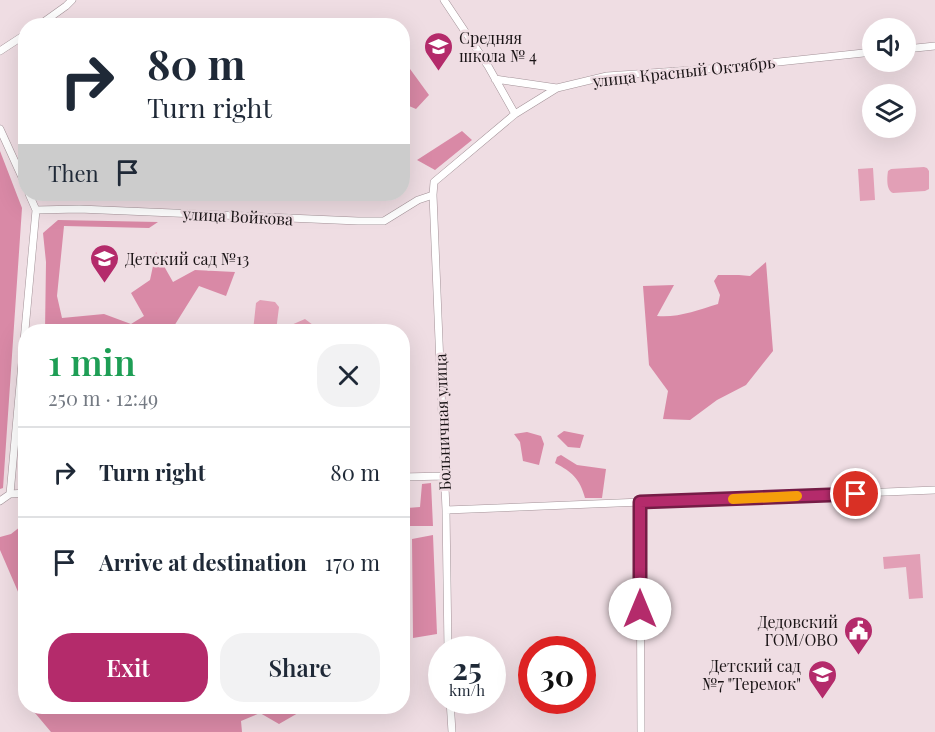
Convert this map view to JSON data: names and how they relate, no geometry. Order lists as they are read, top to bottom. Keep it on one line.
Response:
{"streets":{"street":["улица Красный Октябрь","улица Войкова","Больничная улица"]},"crossings":[["улица Красный Октябрь","улица Войкова"],["улица Красный Октябрь","Больничная улица"],["улица Войкова","Больничная улица"]],"places":{"school or university":["Средняя школа № 4","Детский сад №13","Детский сад №7 \"Теремок\""],"public building":["Дедовский ГОМ/ОВО"]},"page":{"turn":["80 m","Turn right"],"then":"Then","heading":["1 min","250 m · 12:49"],"list":[{"name":"Turn right","value":"80 m"},{"name":"Arrive at destination","value":"170 m"}],"buttons":["Exit","Share"],"speed":"25 km/h","limit":"30"}}
